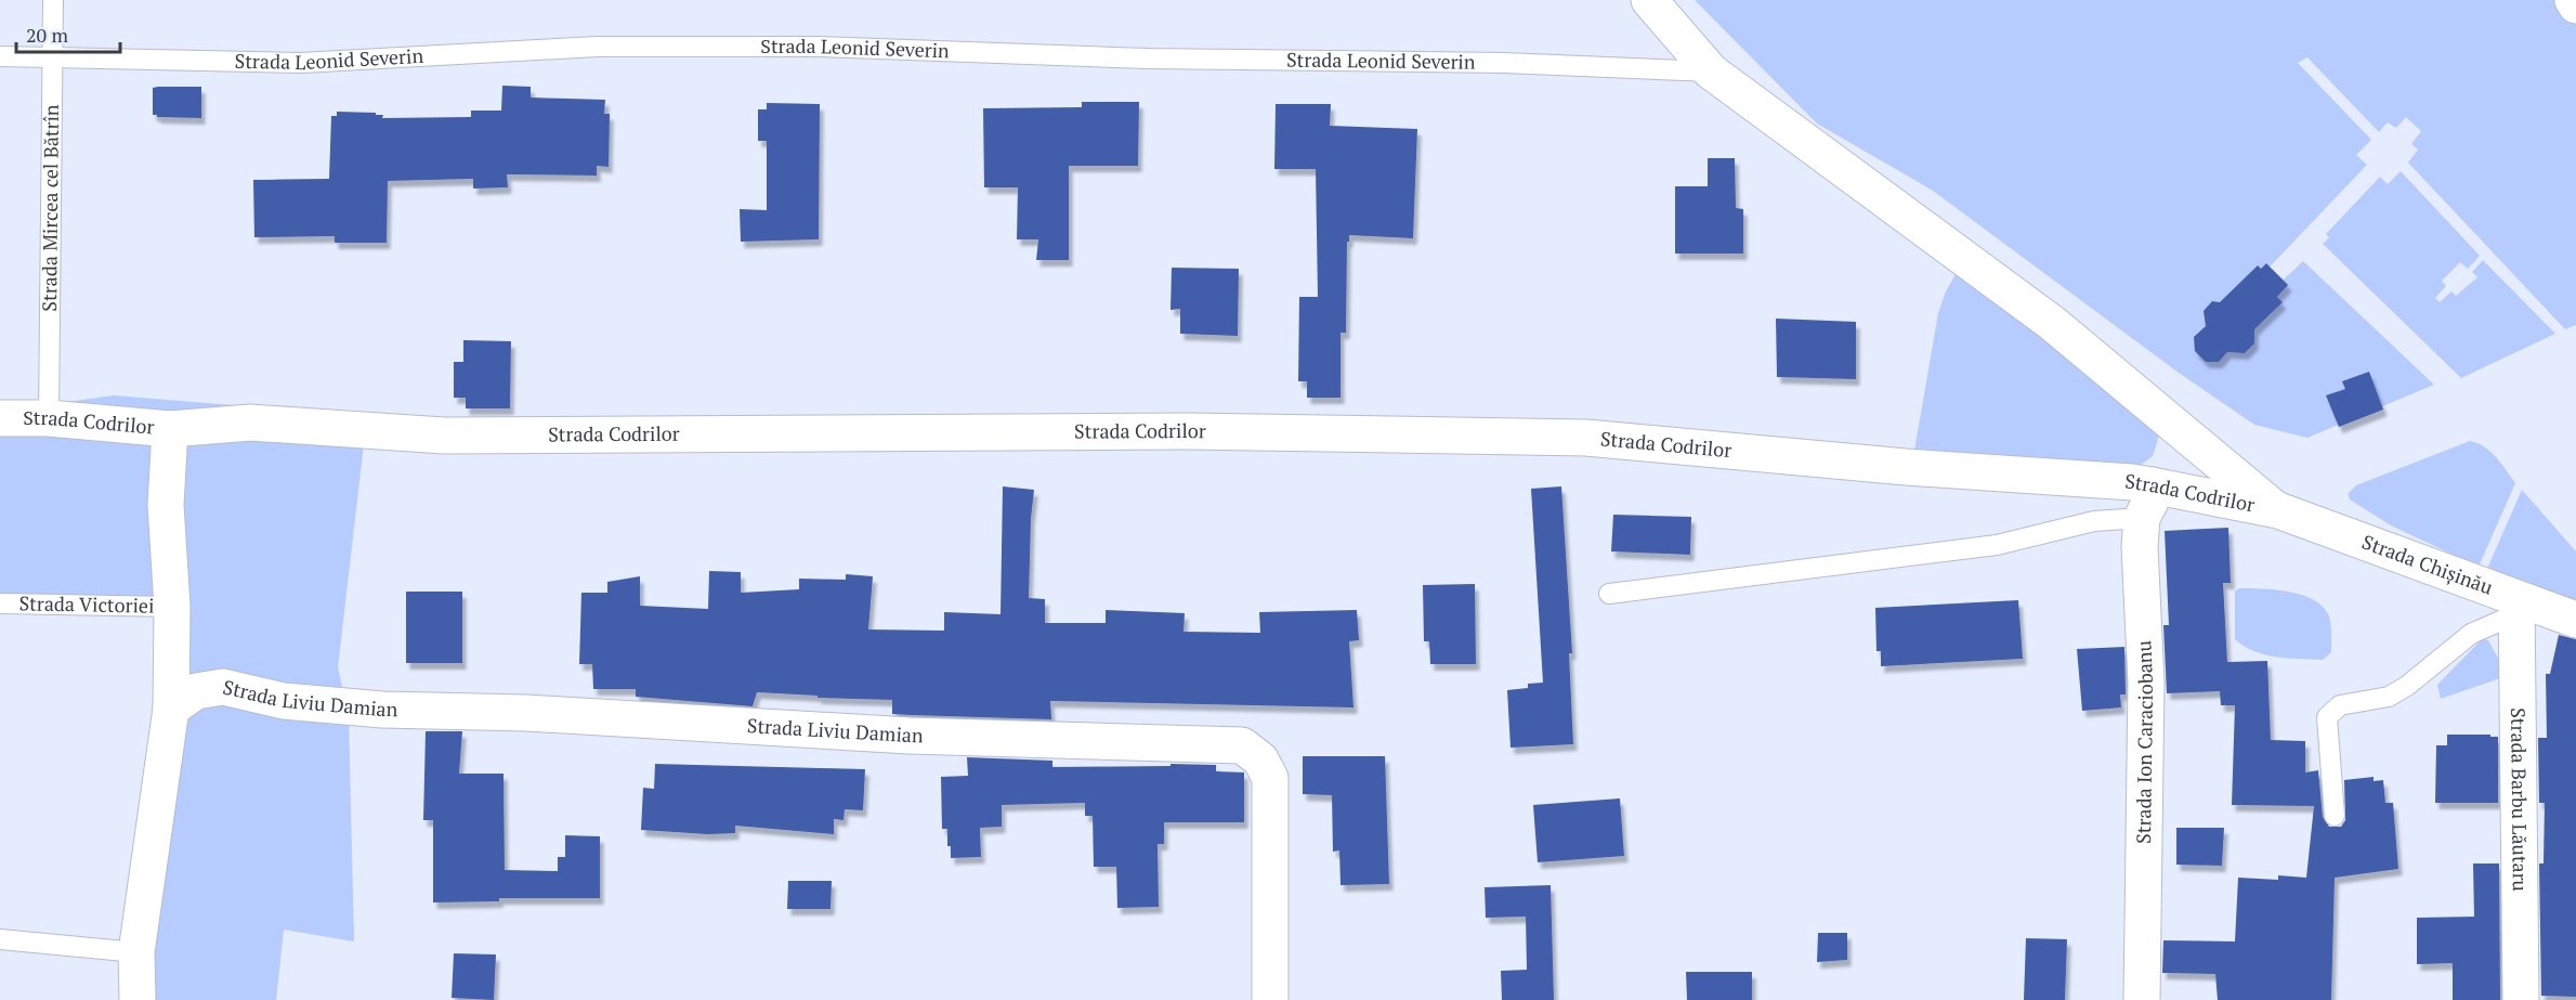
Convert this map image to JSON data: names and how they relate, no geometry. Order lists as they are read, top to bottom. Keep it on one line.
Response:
{"streets":{"street":["Strada Codrilor","Strada Chișinău","Strada Liviu Damian","Strada Ion Caraciobanu","Strada Barbu Lăutaru"],"lane":["Strada Leonid Severin","Strada Mircea cel Bătrîn","Strada Victoriei"]},"crossings":[["Strada Leonid Severin","Strada Mircea cel Bătrîn"],["Strada Mircea cel Bătrîn","Strada Codrilor"],["Strada Codrilor","Strada Chișinău"],["Strada Codrilor","Strada Ion Caraciobanu"],["Strada Chișinău","Strada Barbu Lăutaru"]],"scale_bar":"20 m"}
